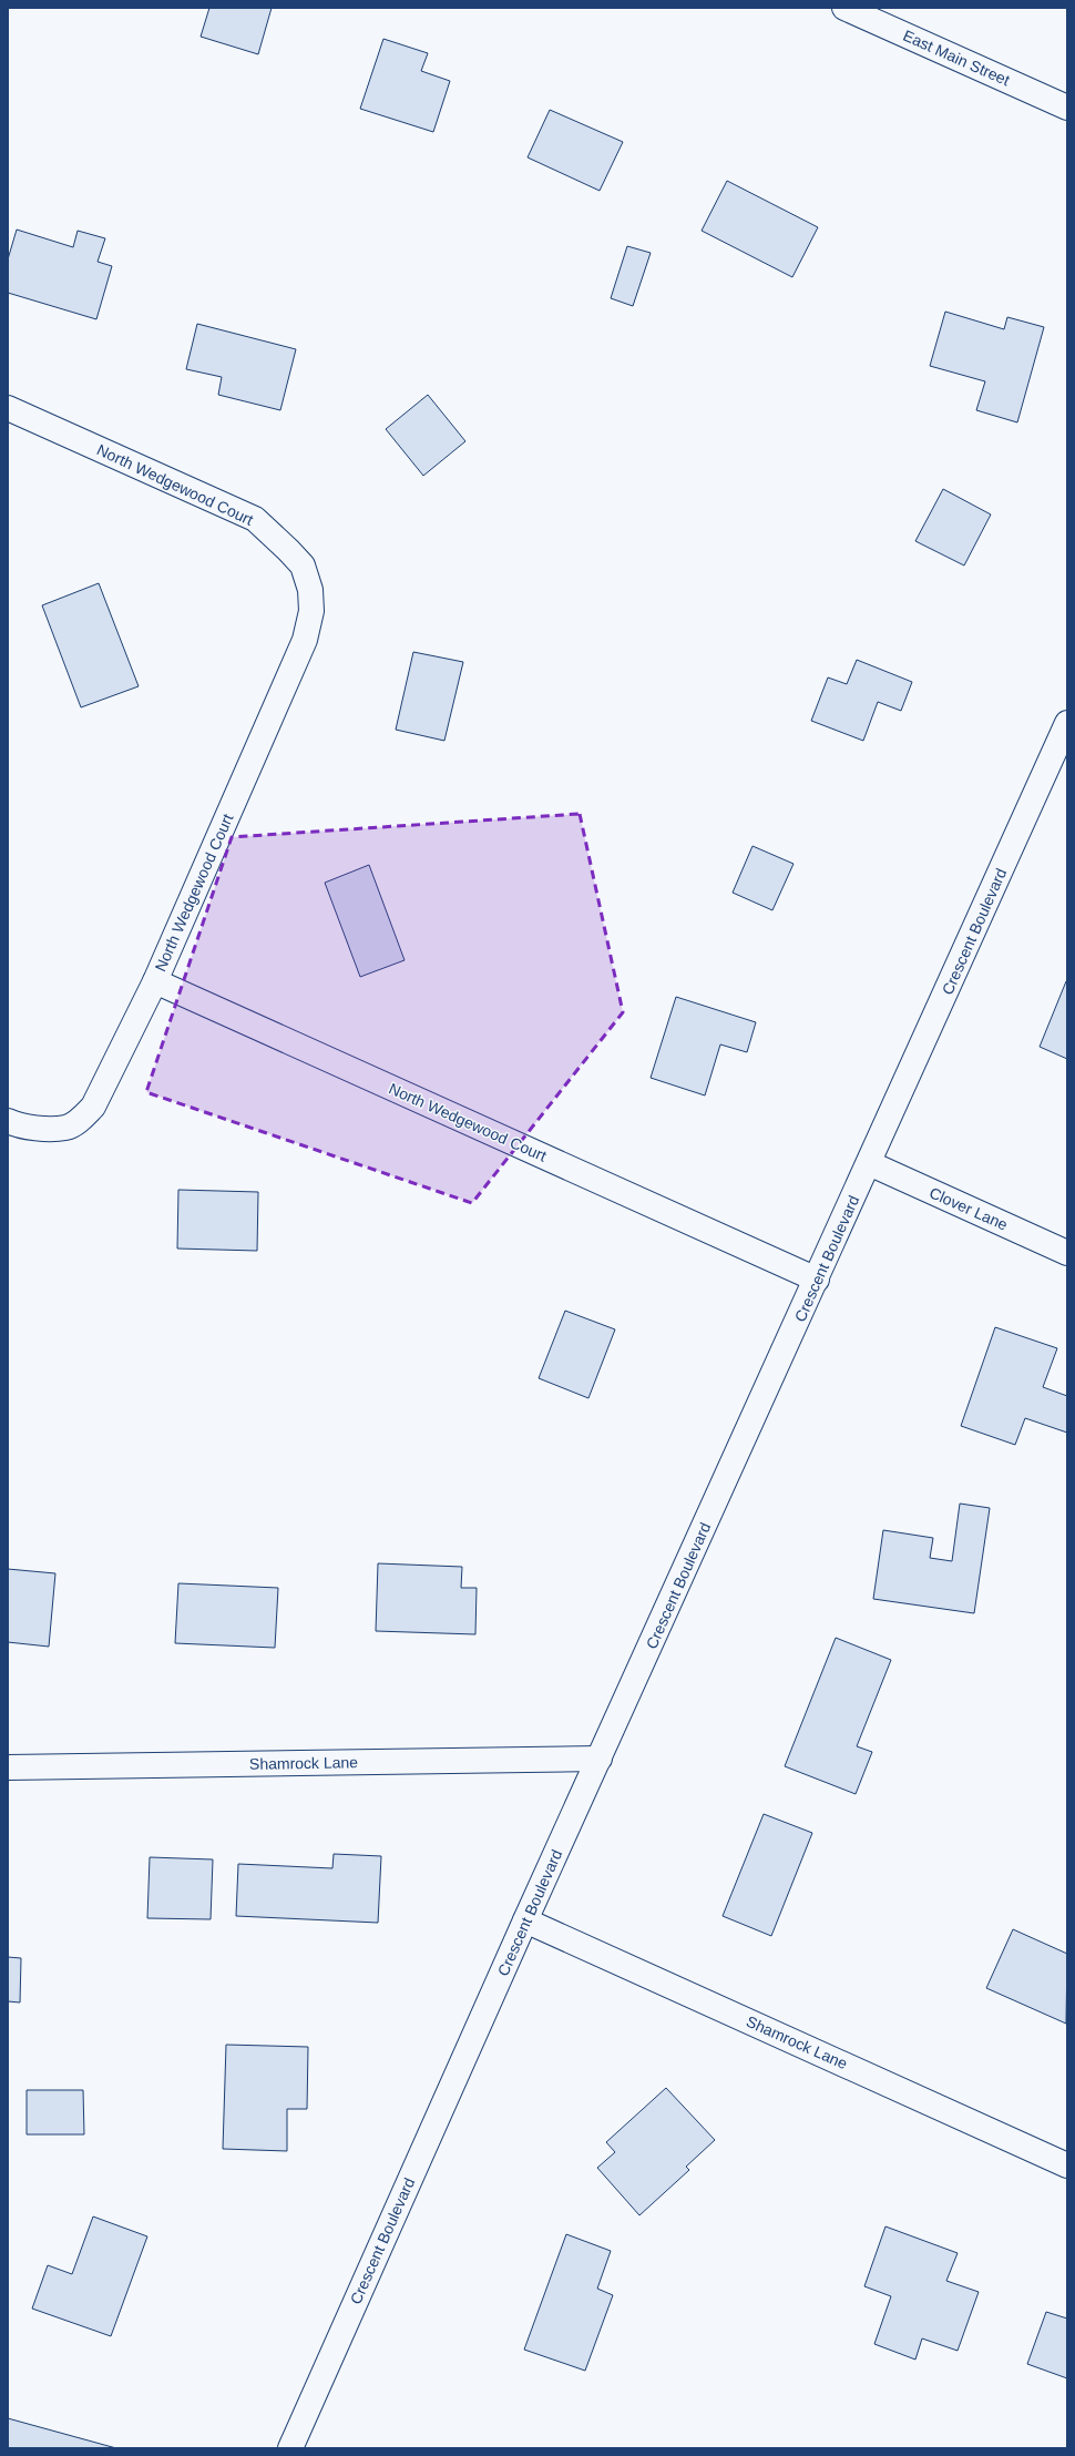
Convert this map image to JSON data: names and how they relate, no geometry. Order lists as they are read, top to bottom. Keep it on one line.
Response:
{"streets":{"street":["East Main Street","North Wedgewood Court","Crescent Boulevard","Clover Lane","Shamrock Lane"]},"crossings":[["North Wedgewood Court","Crescent Boulevard"],["Crescent Boulevard","Clover Lane"],["Crescent Boulevard","Shamrock Lane"]]}
